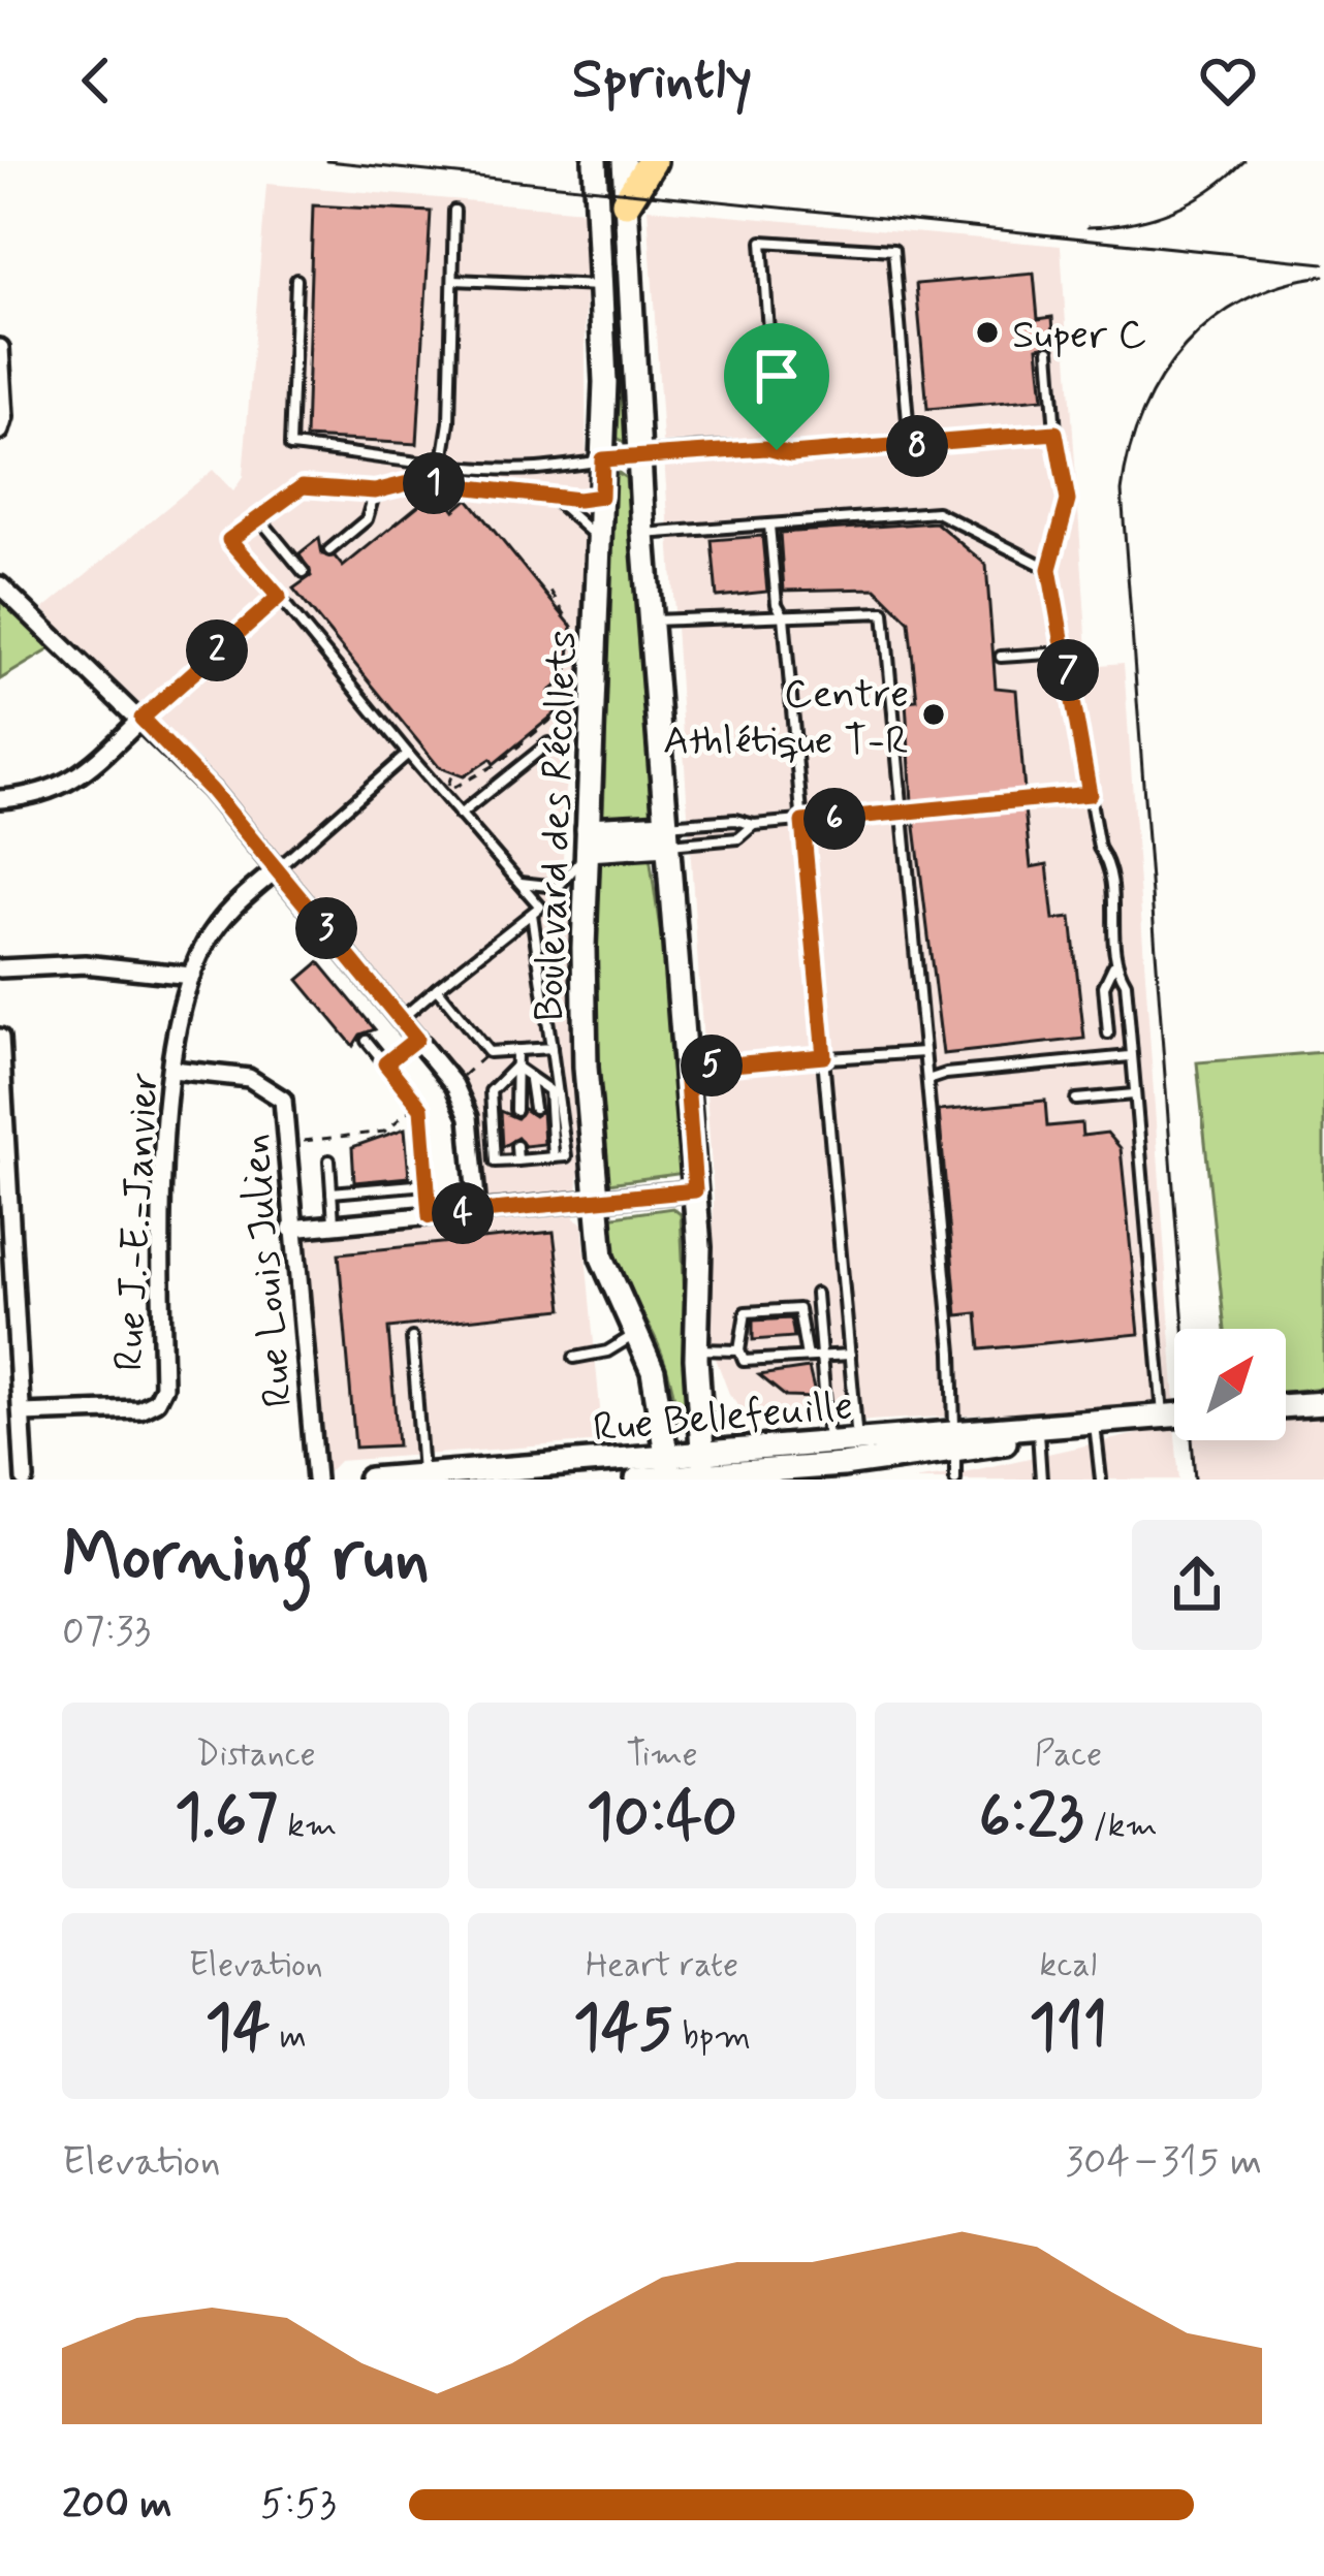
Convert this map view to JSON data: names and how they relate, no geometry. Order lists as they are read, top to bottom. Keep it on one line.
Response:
{"streets":{"main road":["Boulevard des Récollets","Rue Bellefeuille"],"street":["Rue J.-E.-Janvier","Rue Louis Julien"]},"crossings":[["Boulevard des Récollets","Rue Bellefeuille"],["Rue J.-E.-Janvier","Rue Louis Julien"]],"places":["Super C","Centre Athlétique T-R"],"north":"top right","page":{"header":"Sprintly","pins":["8","1","2","7","6","3","5","4"],"heading":["Morning run","07:33"],"stats":[["Distance","1.67 km"],["Time","10:40"],["Pace","6:23 /km"],["Elevation","14 m"],["Heart rate","145 bpm"],["kcal","111"]],"chart":["Elevation","304–315 m"],"list":[{"name":"200 m","note":"5:53"}]}}
